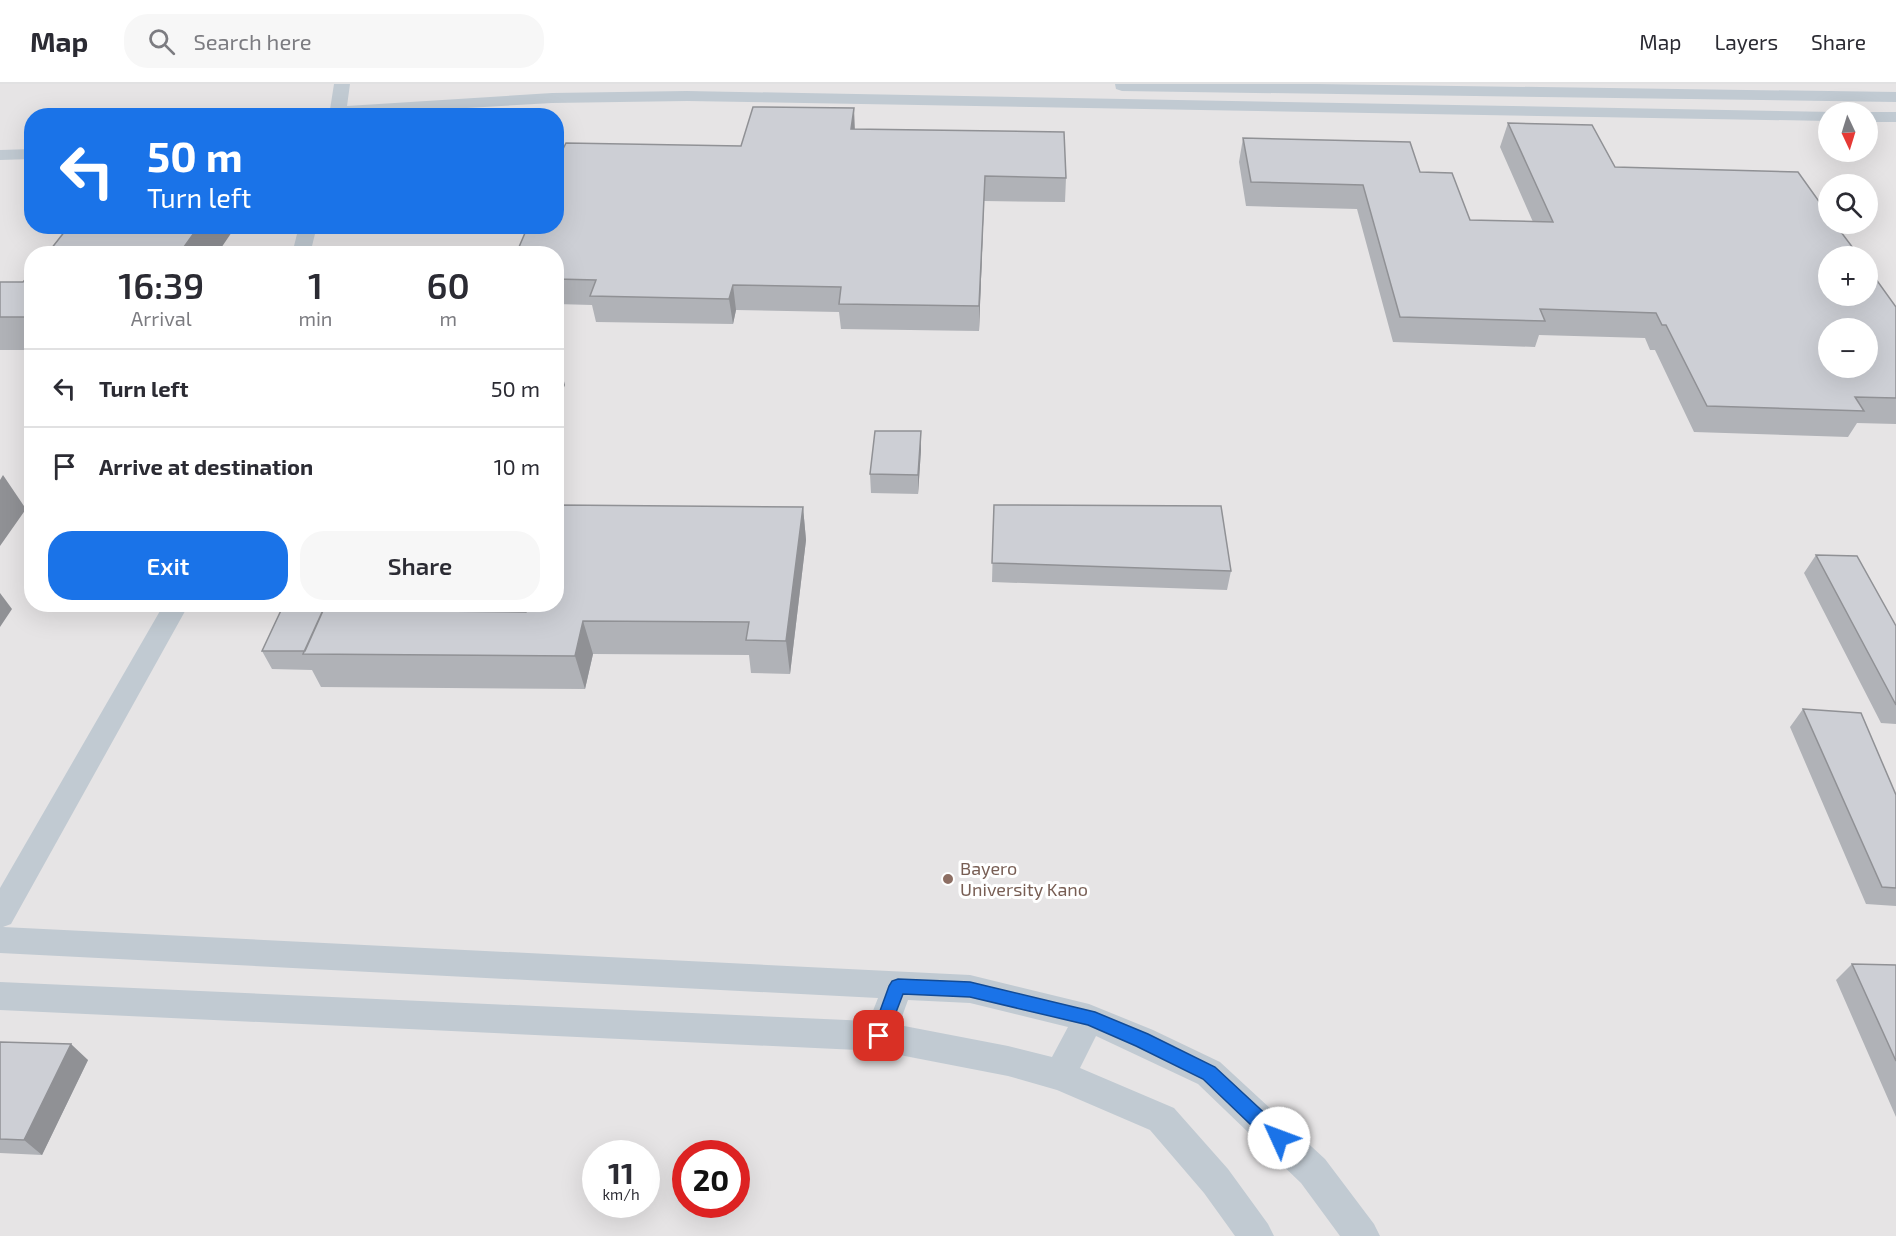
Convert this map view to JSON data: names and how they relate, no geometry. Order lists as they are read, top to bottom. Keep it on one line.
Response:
{"places":["Bayero University Kano"],"north":"bottom","page":{"header":"Map","search":"Search here","nav":["Map","Layers","Share"],"map_buttons":["+","−"],"turn":["50 m","Turn left"],"eta":["16:39","Arrival","1","min","60","m"],"list":[{"name":"Turn left","value":"50 m"},{"name":"Arrive at destination","value":"10 m"}],"buttons":["Exit","Share"],"speed":"11 km/h","limit":"20"}}
